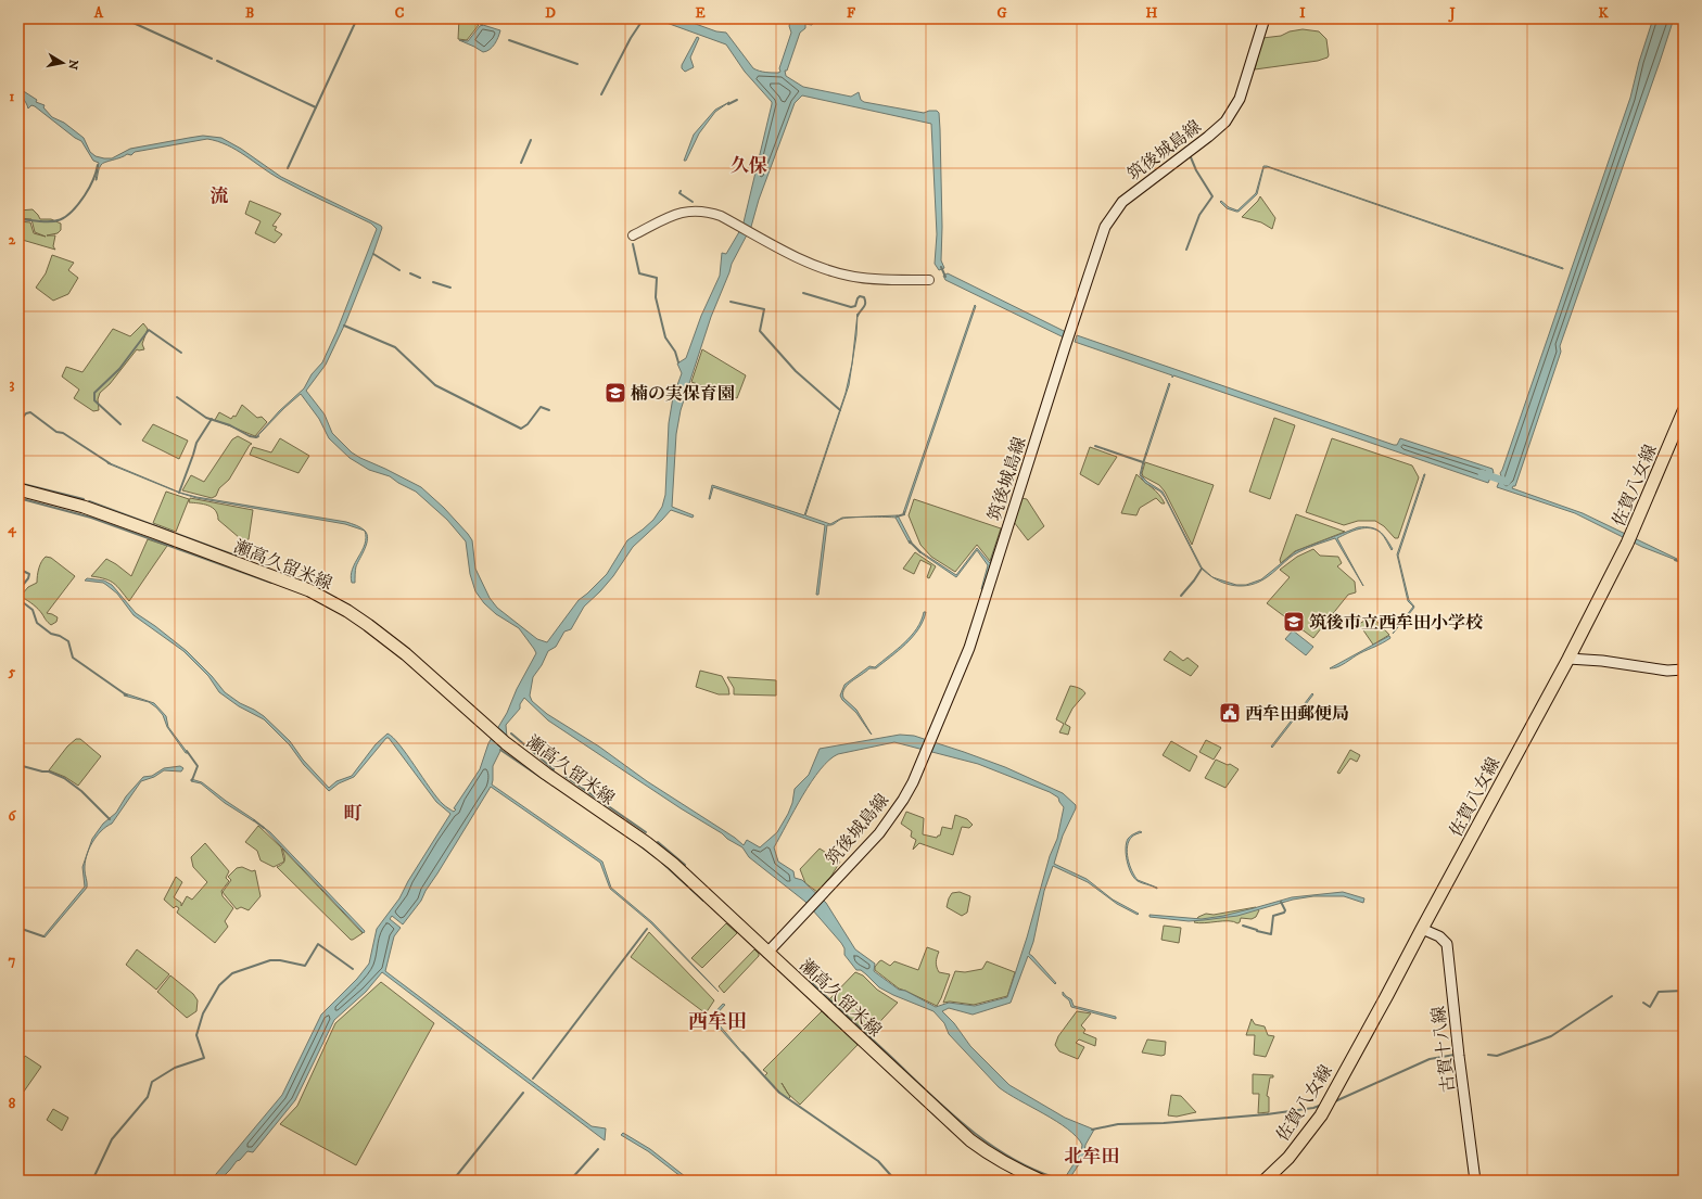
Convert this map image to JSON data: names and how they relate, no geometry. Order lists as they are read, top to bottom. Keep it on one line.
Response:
{"streets":{"main road":["筑後城島線","佐賀八女線","瀬高久留米線","古賀十八線"]},"crossings":[["筑後城島線","瀬高久留米線"],["佐賀八女線","古賀十八線"]],"districts":["久保","流","町","西牟田","北牟田"],"places":{"school or university":["楠の実保育園","筑後市立西牟田小学校"],"public building":["西牟田郵便局"]},"north":"right","grid":{"columns":["A","B","C","D","E","F","G","H","I","J","K"],"rows":["1","2","3","4","5","6","7","8"]}}
